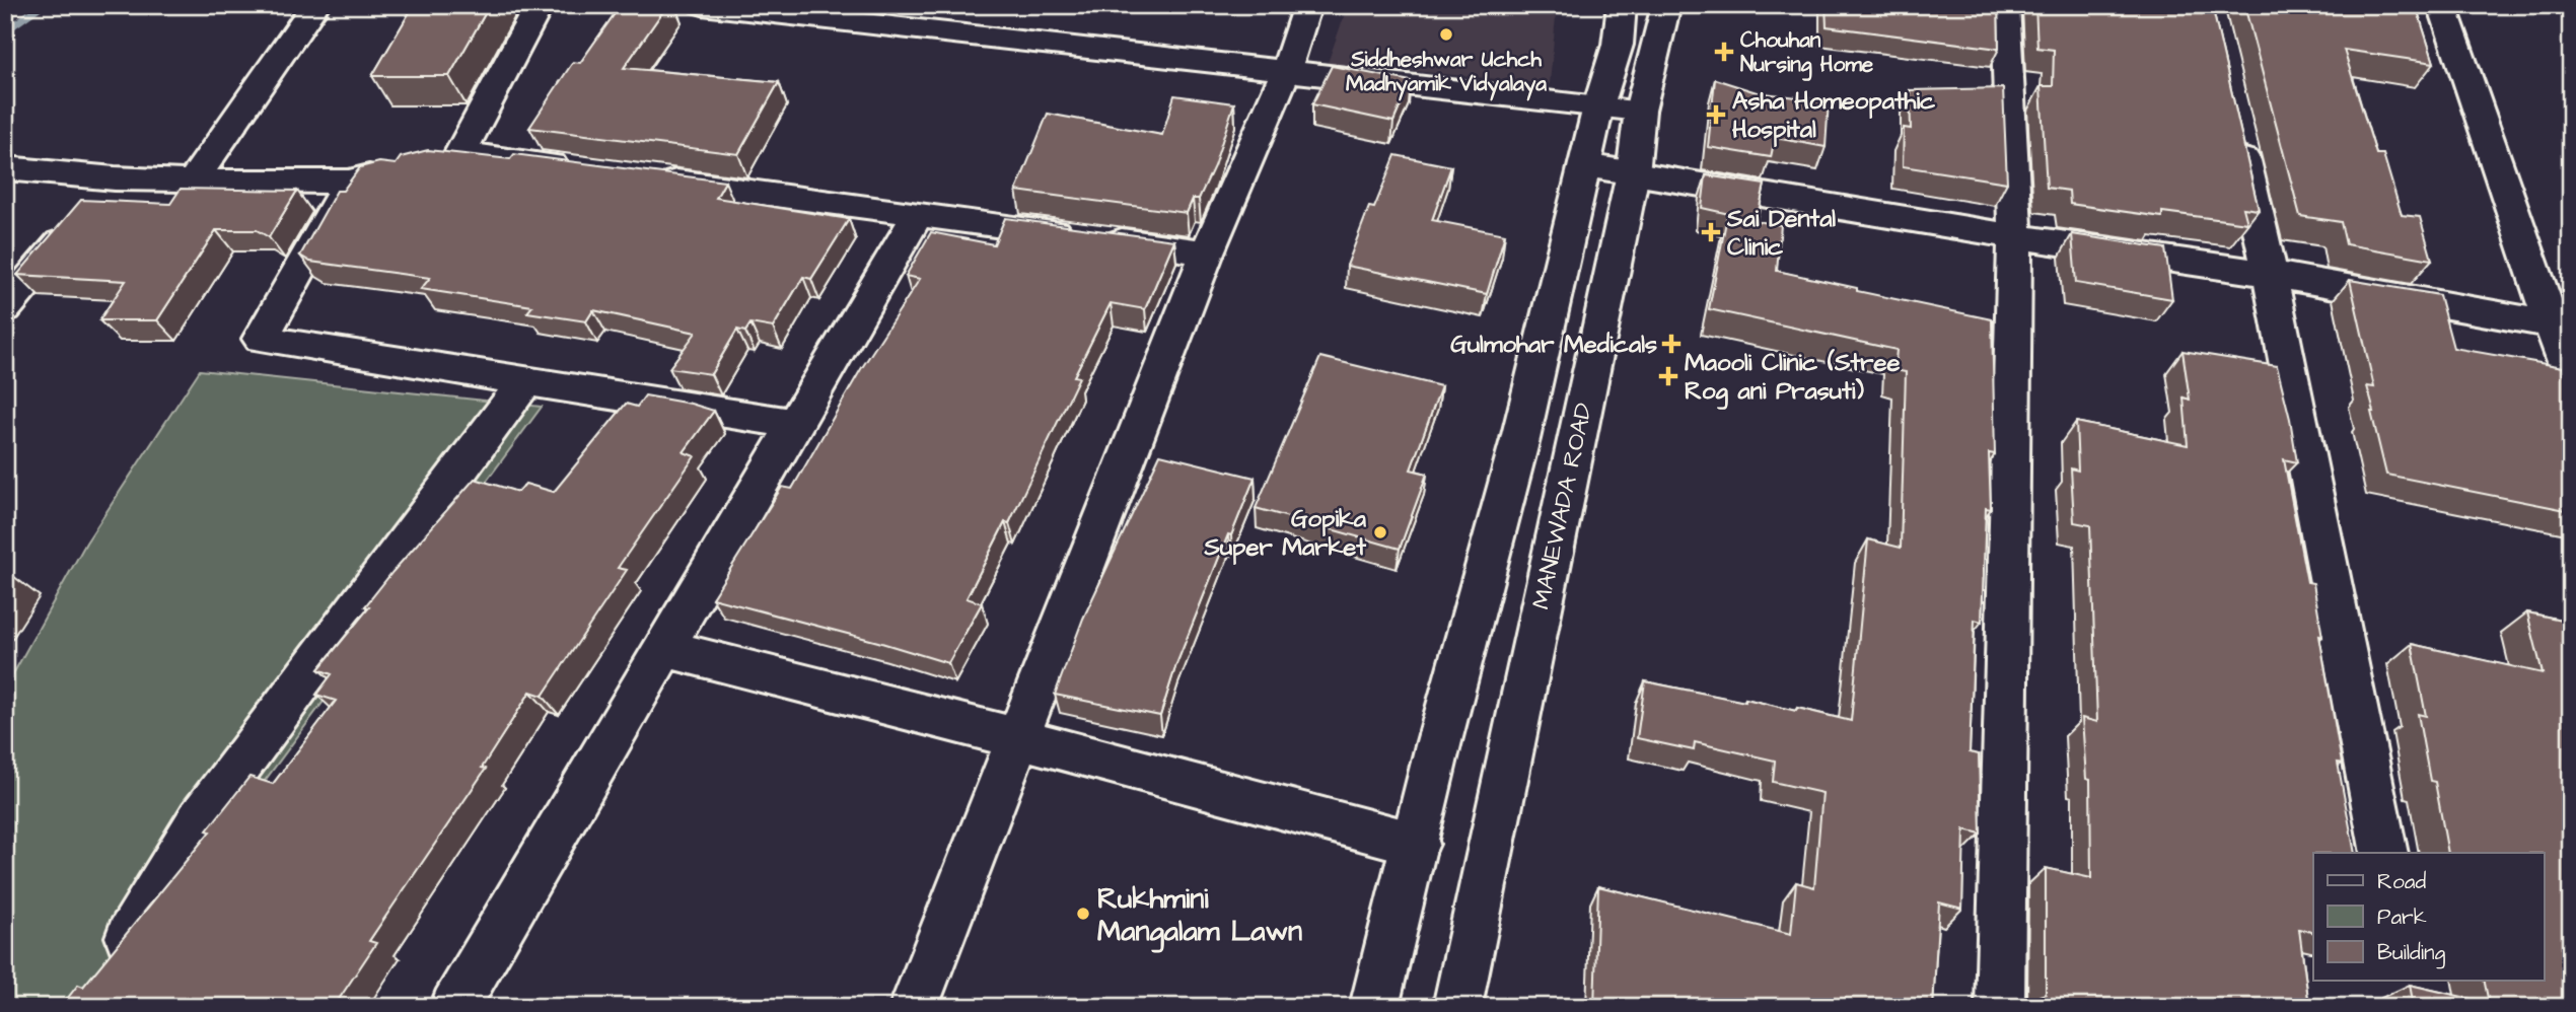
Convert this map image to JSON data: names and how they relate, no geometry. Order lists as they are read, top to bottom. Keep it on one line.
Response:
{"streets":{"street":["MANEWADA ROAD"]},"places":{"other":["Siddheshwar Uchch Madhyamik Vidyalaya","Gopika Super Market","Rukhmini Mangalam Lawn"],"health":["Chouhan Nursing Home","Asha Homeopathic Hospital","Sai Dental Clinic","Gulmohar Medicals","Maooli Clinic (Stree Rog ani Prasuti)"]},"legend":["Road","Park","Building"]}
